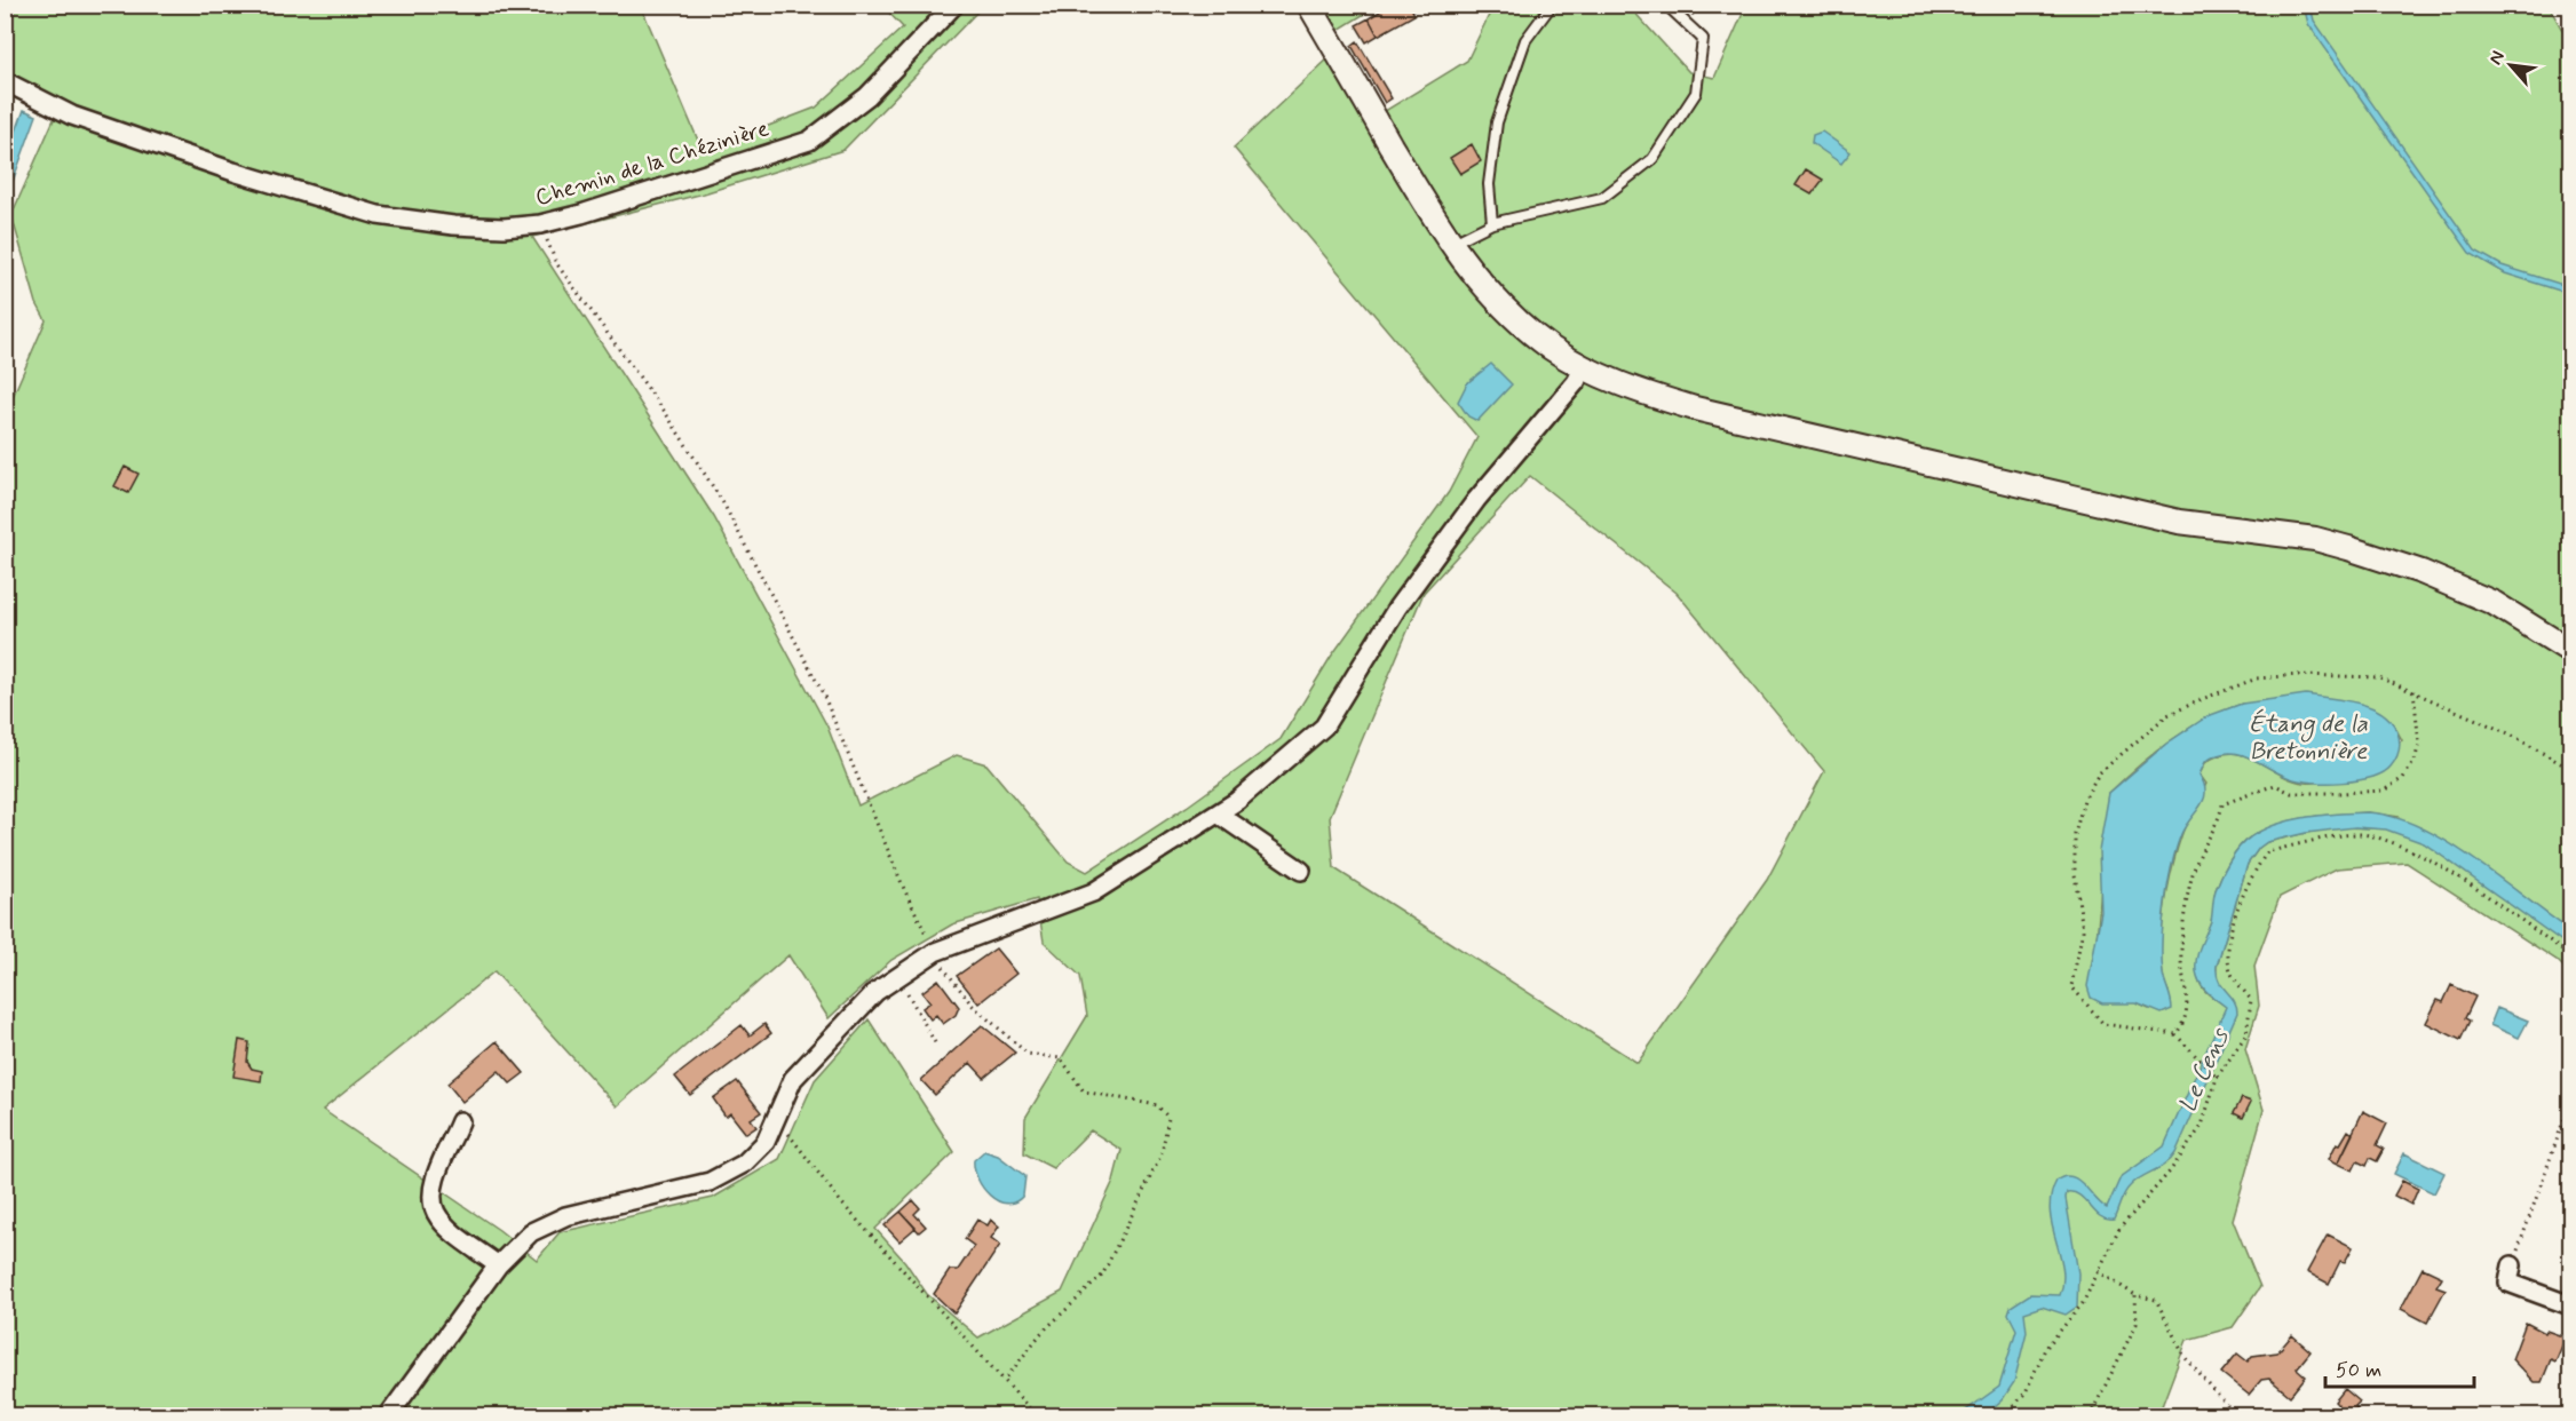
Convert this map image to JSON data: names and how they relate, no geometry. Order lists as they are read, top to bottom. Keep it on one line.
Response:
{"streets":{"street":["Chemin de la Chézinière"]},"water":["Étang de la Bretonnière","Le Cens"],"scale_bar":"50 m","north":"top left"}
